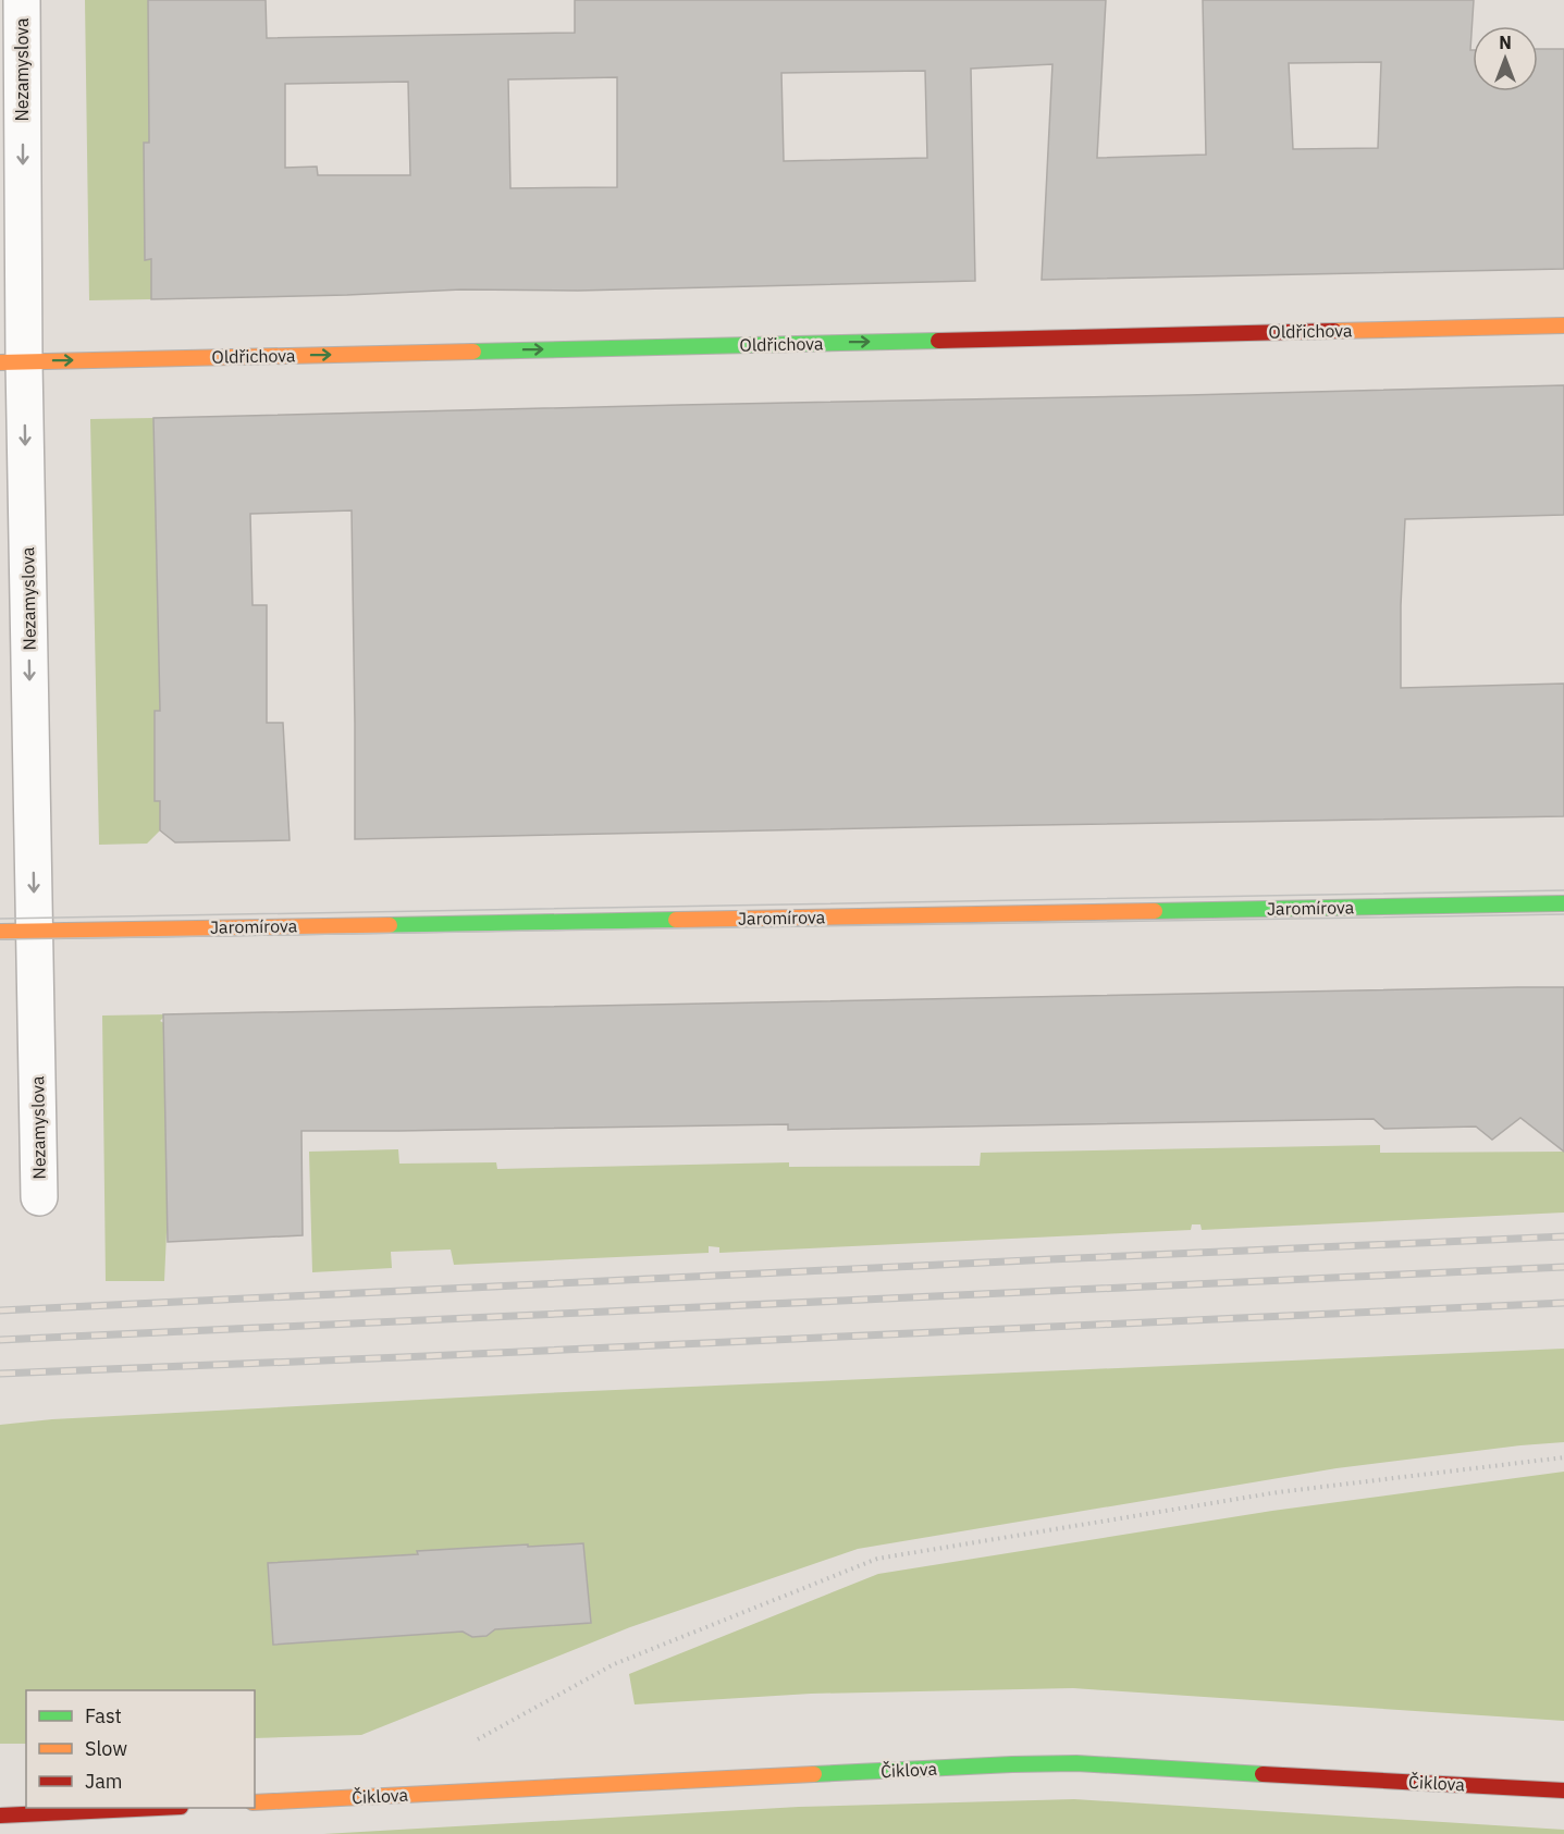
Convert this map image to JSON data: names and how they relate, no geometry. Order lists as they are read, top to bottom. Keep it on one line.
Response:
{"streets":{"street":["Nezamyslova","Oldřichova","Jaromírova","Čiklova"]},"crossings":[["Nezamyslova","Oldřichova"],["Nezamyslova","Jaromírova"]],"one_way":["Nezamyslova","Oldřichova"],"legend":["Fast","Slow","Jam"],"north":"top"}
